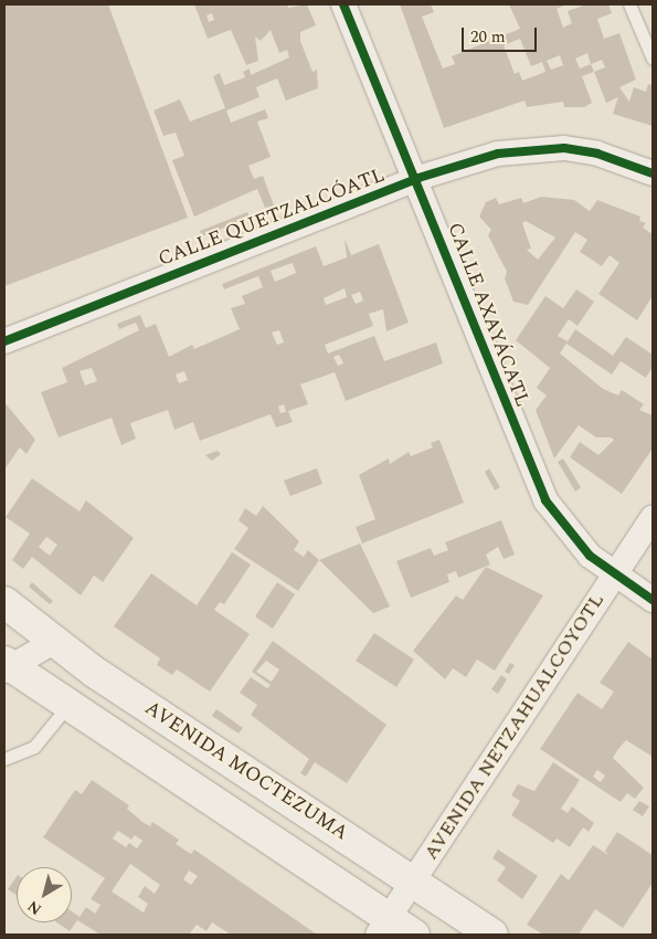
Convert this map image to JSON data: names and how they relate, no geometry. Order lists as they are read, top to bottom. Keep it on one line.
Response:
{"streets":{"street":["CALLE QUETZALCÓATL","CALLE AXAYÁCATL","AVENIDA NETZAHUALCOYOTL","AVENIDA MOCTEZUMA"]},"crossings":[["CALLE QUETZALCÓATL","CALLE AXAYÁCATL"],["CALLE AXAYÁCATL","AVENIDA NETZAHUALCOYOTL"],["AVENIDA NETZAHUALCOYOTL","AVENIDA MOCTEZUMA"]],"scale_bar":"20 m","north":"bottom left"}
